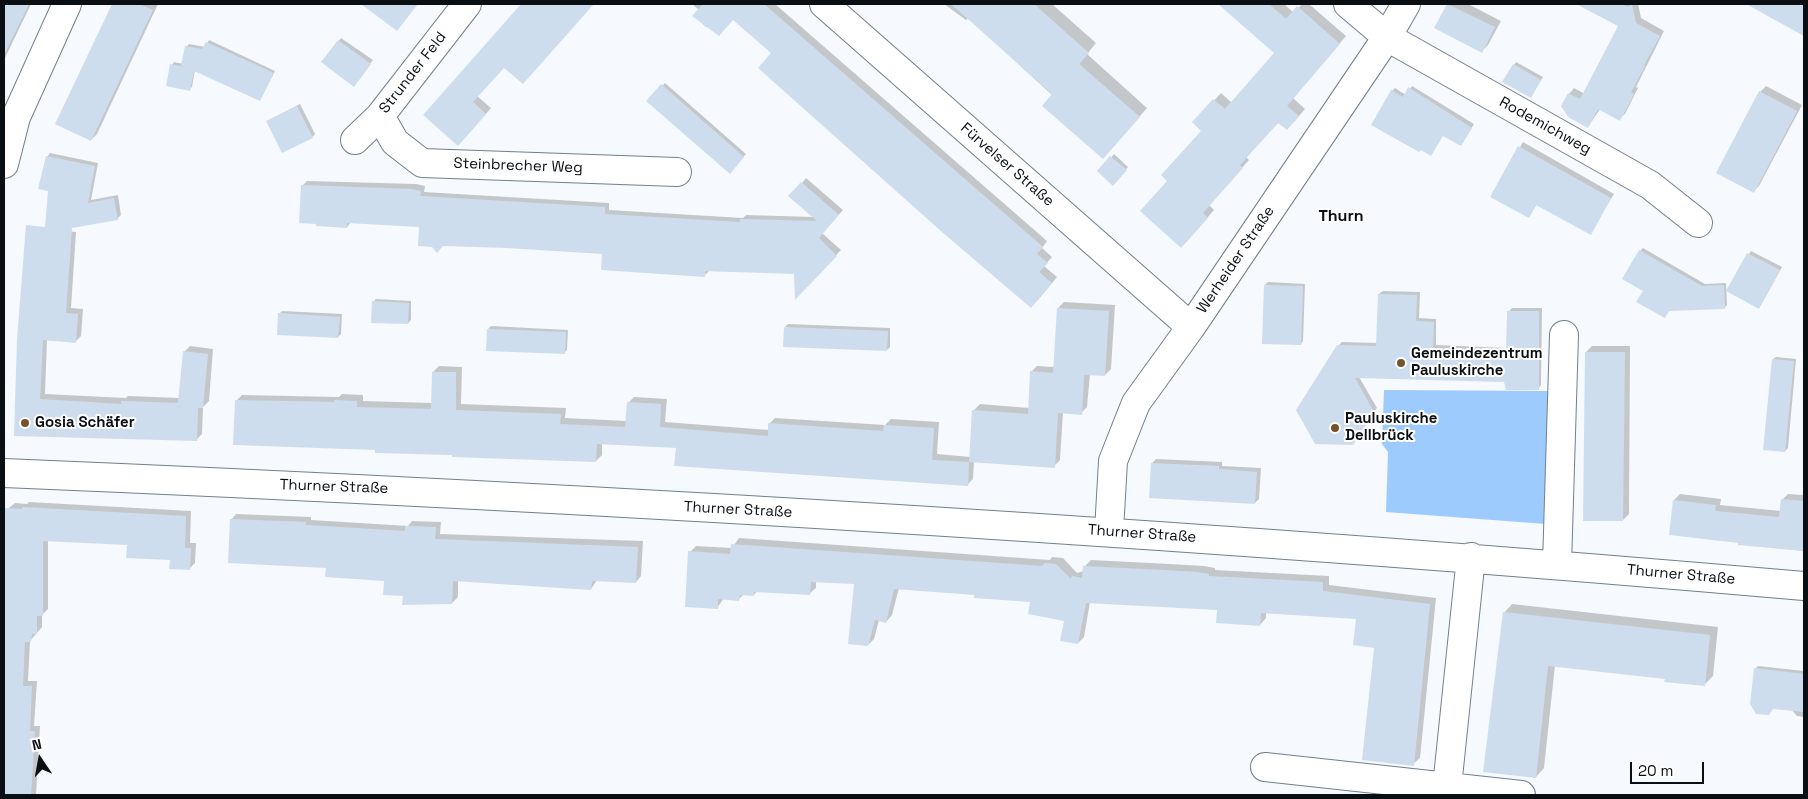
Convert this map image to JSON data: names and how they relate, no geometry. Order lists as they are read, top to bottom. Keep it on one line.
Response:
{"streets":{"street":["Strunder Feld","Rodemichweg","Fürvelser Straße","Steinbrecher Weg","Werheider Straße","Thurner Straße"]},"crossings":[["Strunder Feld","Steinbrecher Weg"],["Rodemichweg","Werheider Straße"],["Fürvelser Straße","Werheider Straße"],["Werheider Straße","Thurner Straße"]],"districts":["Thurn"],"places":["Gemeindezentrum Pauluskirche","Gosia Schäfer","Pauluskirche Dellbrück"],"scale_bar":"20 m","north":"top"}
